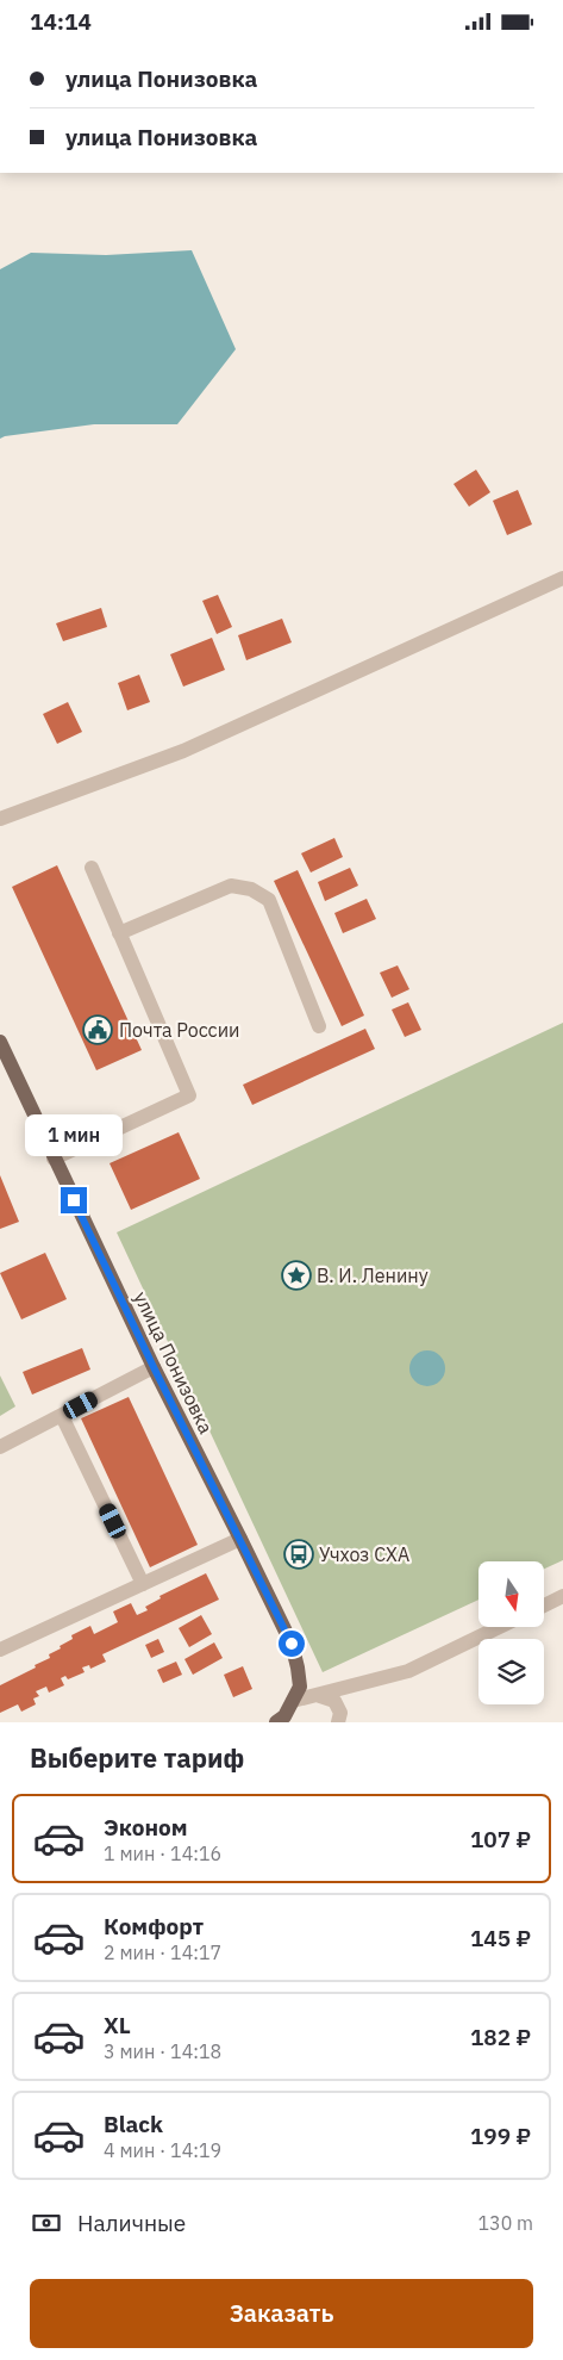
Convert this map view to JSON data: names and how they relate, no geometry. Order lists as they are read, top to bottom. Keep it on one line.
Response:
{"streets":{"main road":["улица Понизовка"]},"places":{"public building":["Почта России"],"place":["В. И. Ленину"],"bus stop":["Учхоз СХА"]},"north":"bottom","page":{"status":"14:14","banner":["улица Понизовка","улица Понизовка"],"bubble":"1 мин","heading":"Выберите тариф","list":[{"name":"Эконом","note":"1 мин · 14:16","value":"107 ₽"},{"name":"Комфорт","note":"2 мин · 14:17","value":"145 ₽"},{"name":"XL","note":"3 мин · 14:18","value":"182 ₽"},{"name":"Black","note":"4 мин · 14:19","value":"199 ₽"}],"pay":["Наличные","130 m"],"buttons":"Заказать"}}
